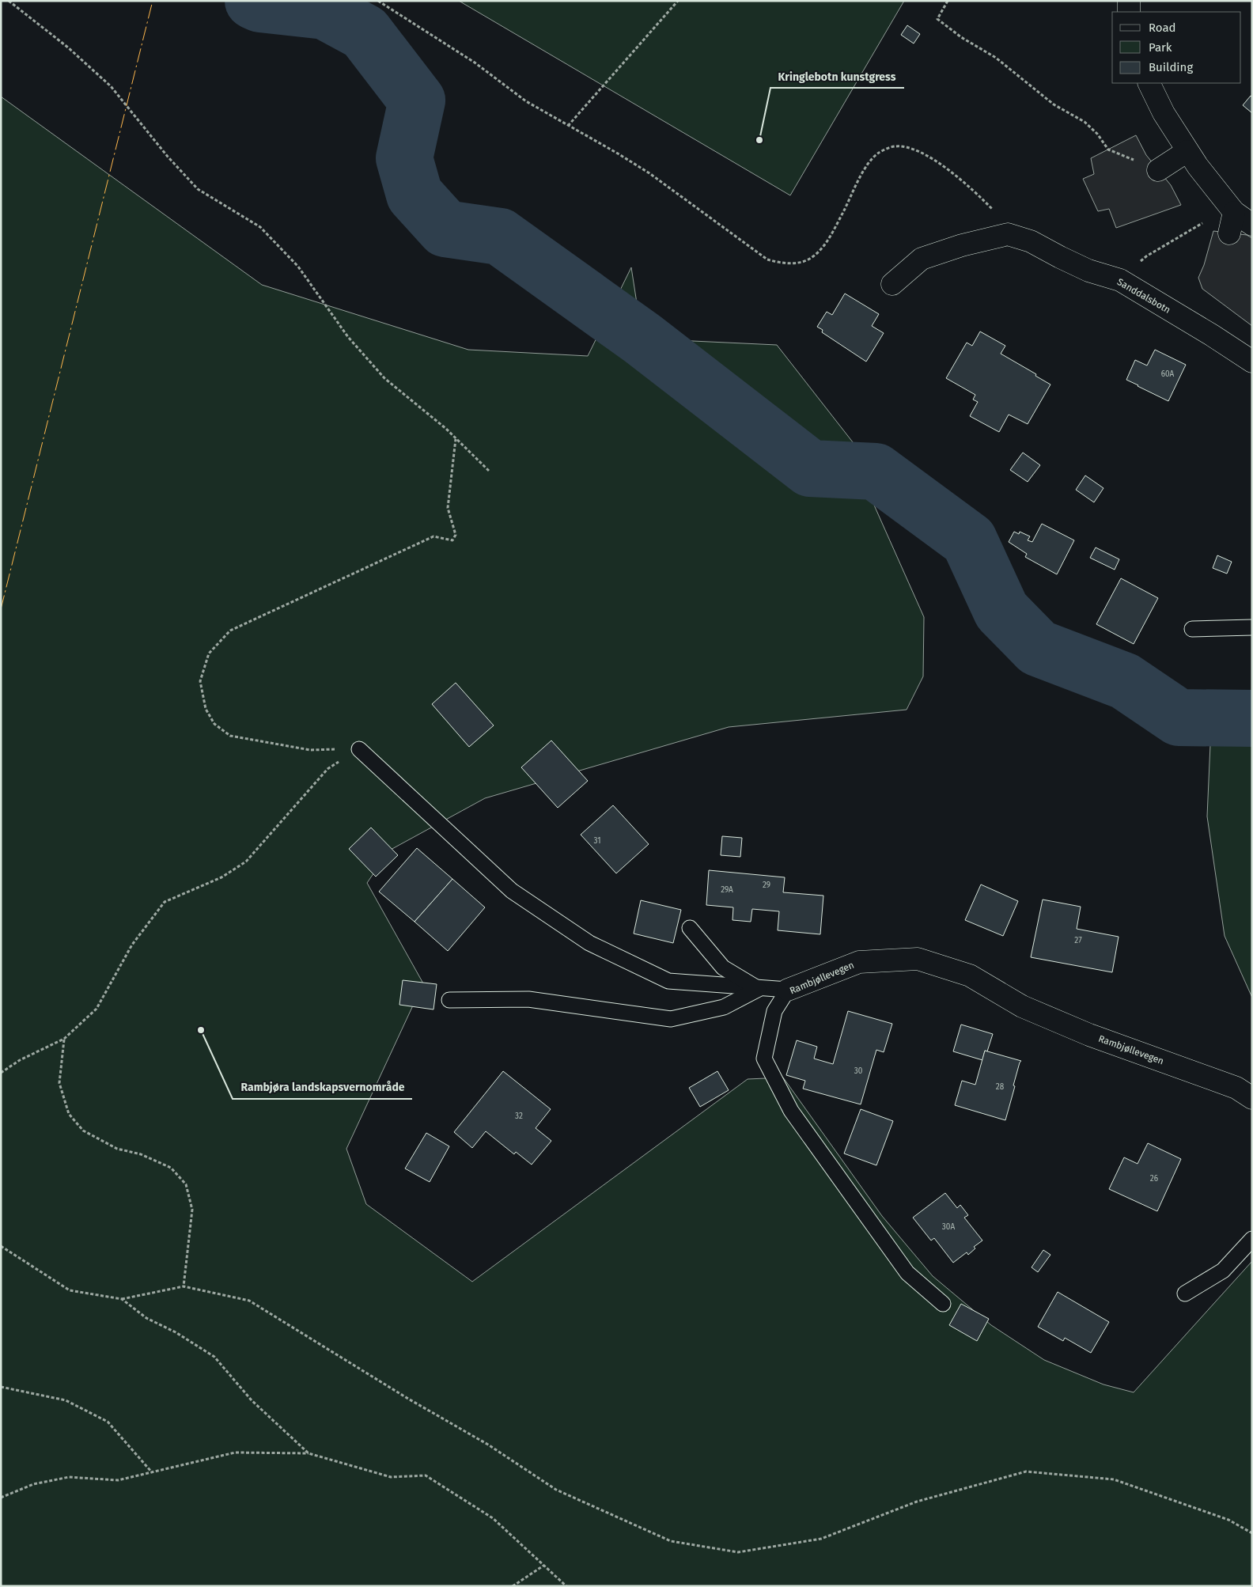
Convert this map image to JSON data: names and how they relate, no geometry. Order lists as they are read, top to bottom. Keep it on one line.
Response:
{"streets":{"street":["Sanddalsbotn","Rambjøllevegen"]},"places":["Kringlebotn kunstgress","Rambjøra landskapsvernområde"],"house_numbers":["60A","31","29","29A","27","30","28","32","26","30A"],"legend":["Road","Park","Building"]}
